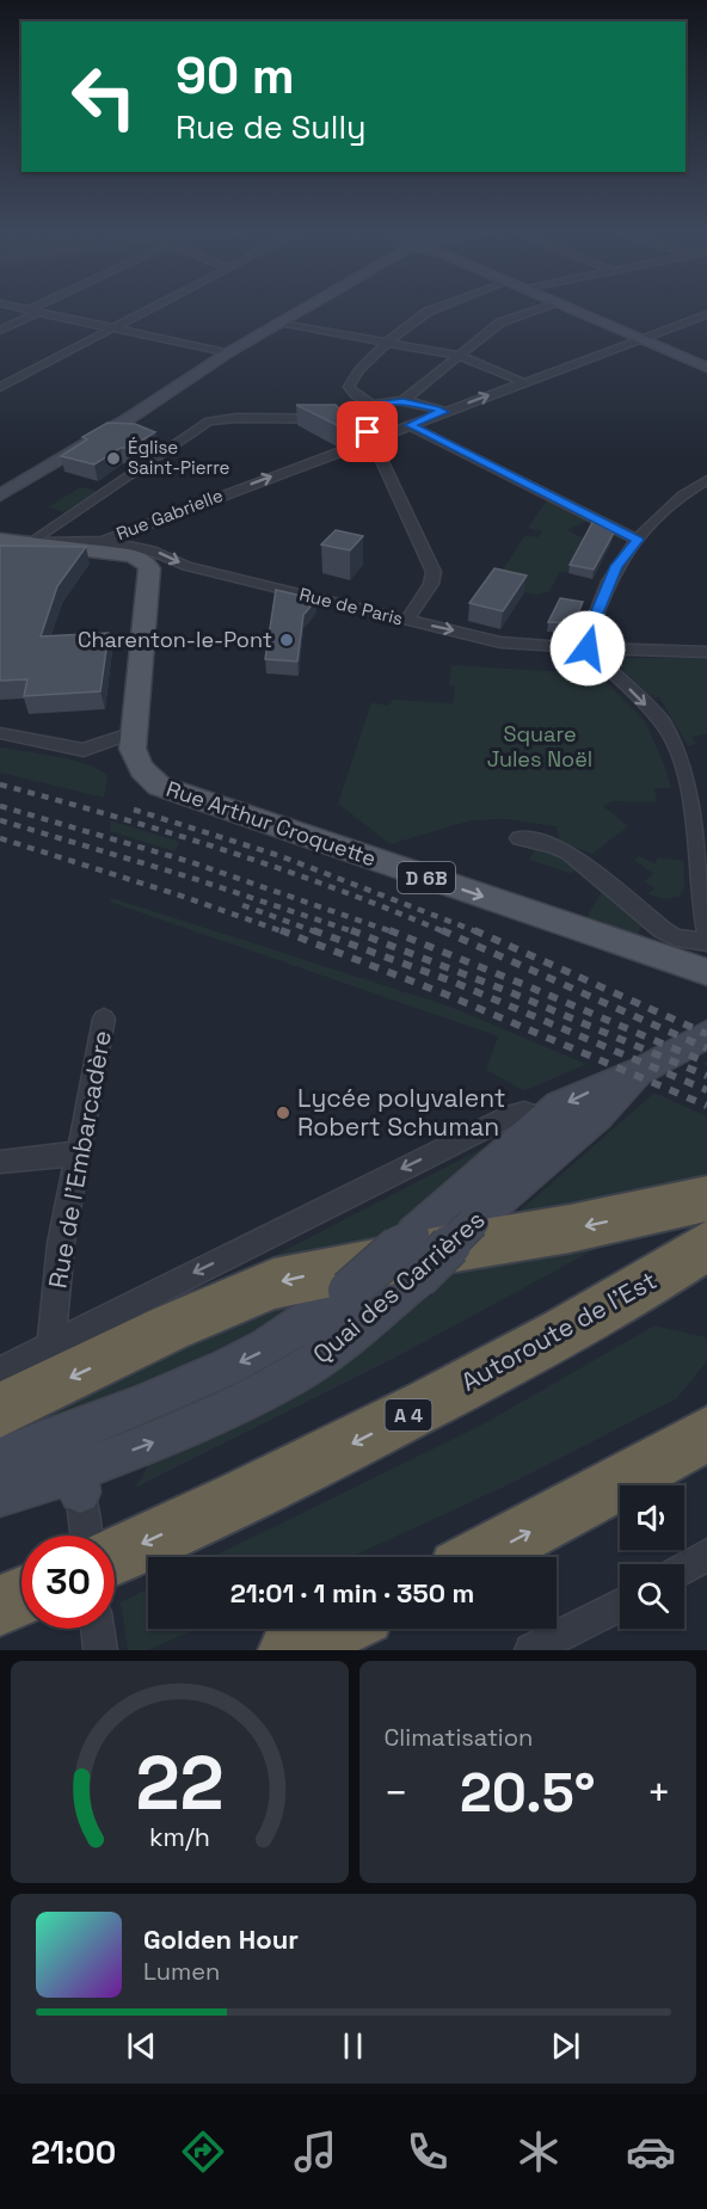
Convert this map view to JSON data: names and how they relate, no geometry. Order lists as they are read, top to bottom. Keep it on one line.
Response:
{"streets":{"highway":["Autoroute de l’Est","A 4"],"main road":["Rue de Paris","Rue Arthur Croquette","D 6B","Quai des Carrières"],"street":["Rue Gabrielle","Rue de l'Embarcadère"]},"crossings":[["Rue Gabrielle","Rue de Paris"],["Rue de Paris","Rue Arthur Croquette"]],"one_way":["Rue de Paris","Rue Arthur Croquette"],"parks":["Square Jules Noël"],"places":["Église Saint-Pierre","Charenton-le-Pont","Lycée polyvalent Robert Schuman"],"page":{"turn":["90 m","Rue de Sully"],"limit":"30","trip":"21:01 · 1 min · 350 m","tile":"Climatisation","heat":["−","20.5°","+"],"song":["Golden Hour","Lumen"],"tabs":"21:00","gauge":["22","km/h"]}}
